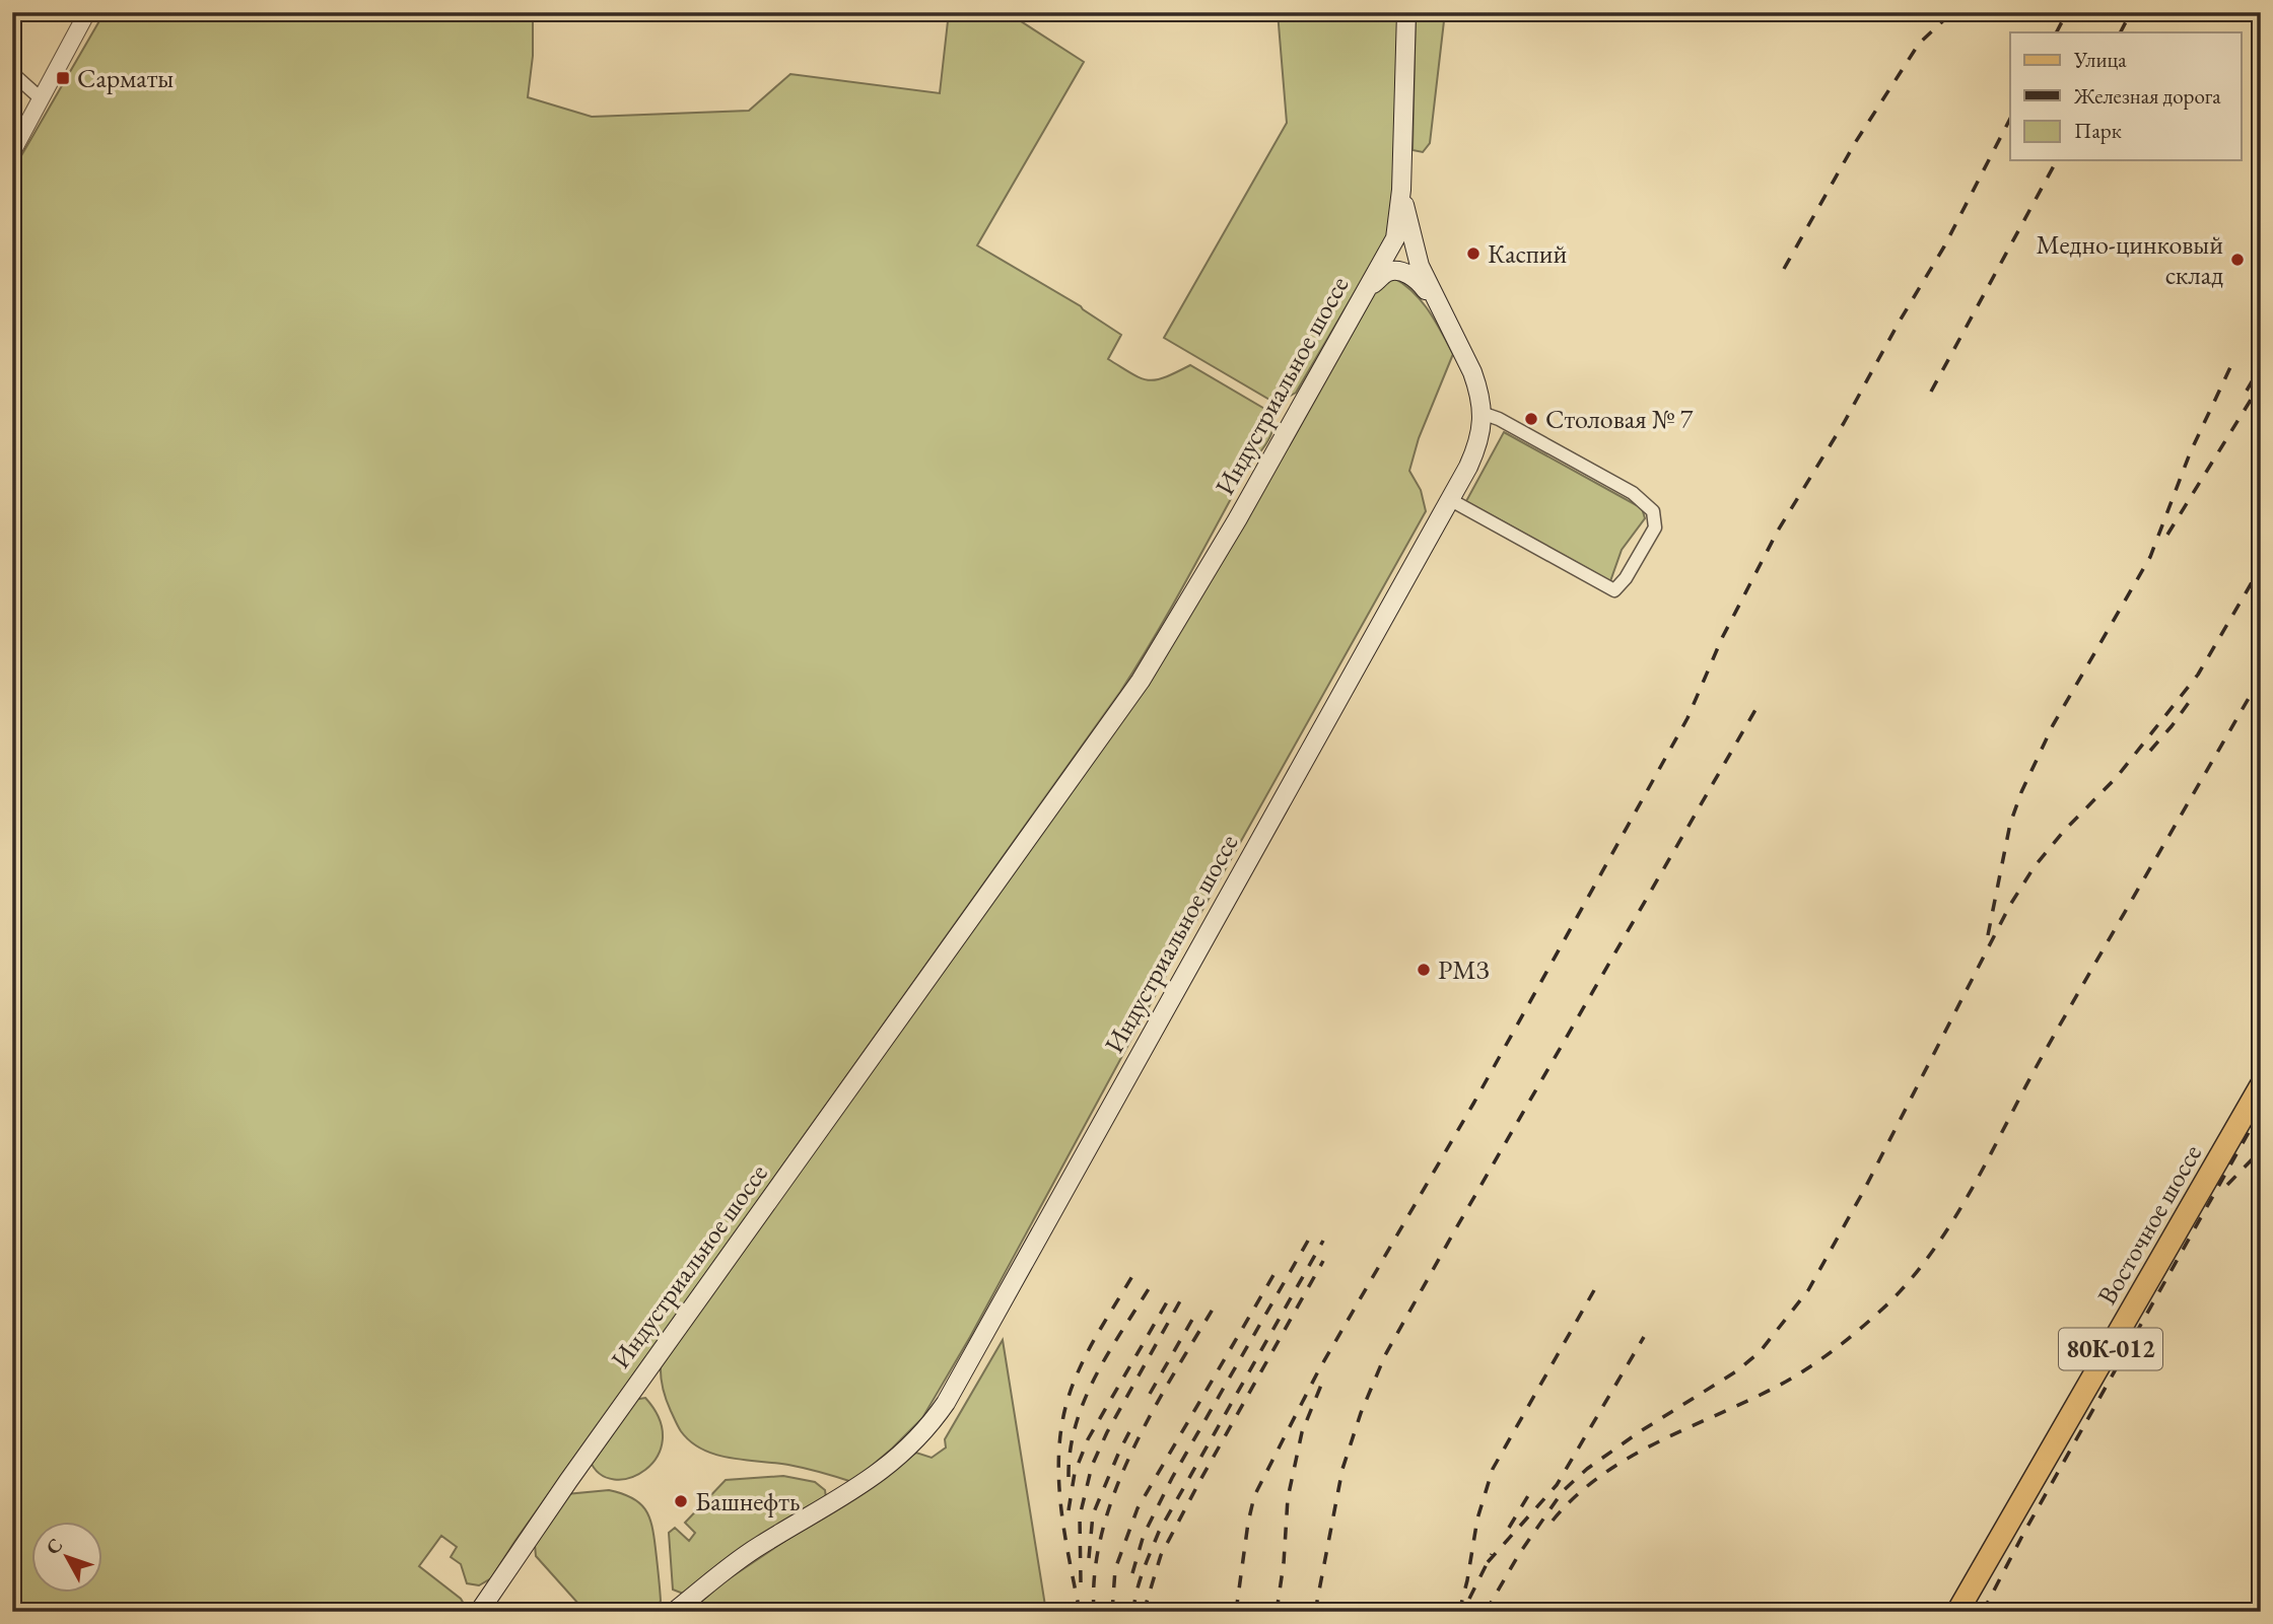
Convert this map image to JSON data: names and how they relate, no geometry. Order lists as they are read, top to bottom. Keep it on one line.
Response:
{"streets":{"main road":["Индустриальное шоссе","Восточное шоссе","80К-012"]},"places":{"transit":["Сарматы"],"other":["Каспий","Медно-цинковый склад","Столовая № 7","РМЗ","Башнефть"]},"legend":["Улица","Железная дорога","Парк"],"north":"top left"}
